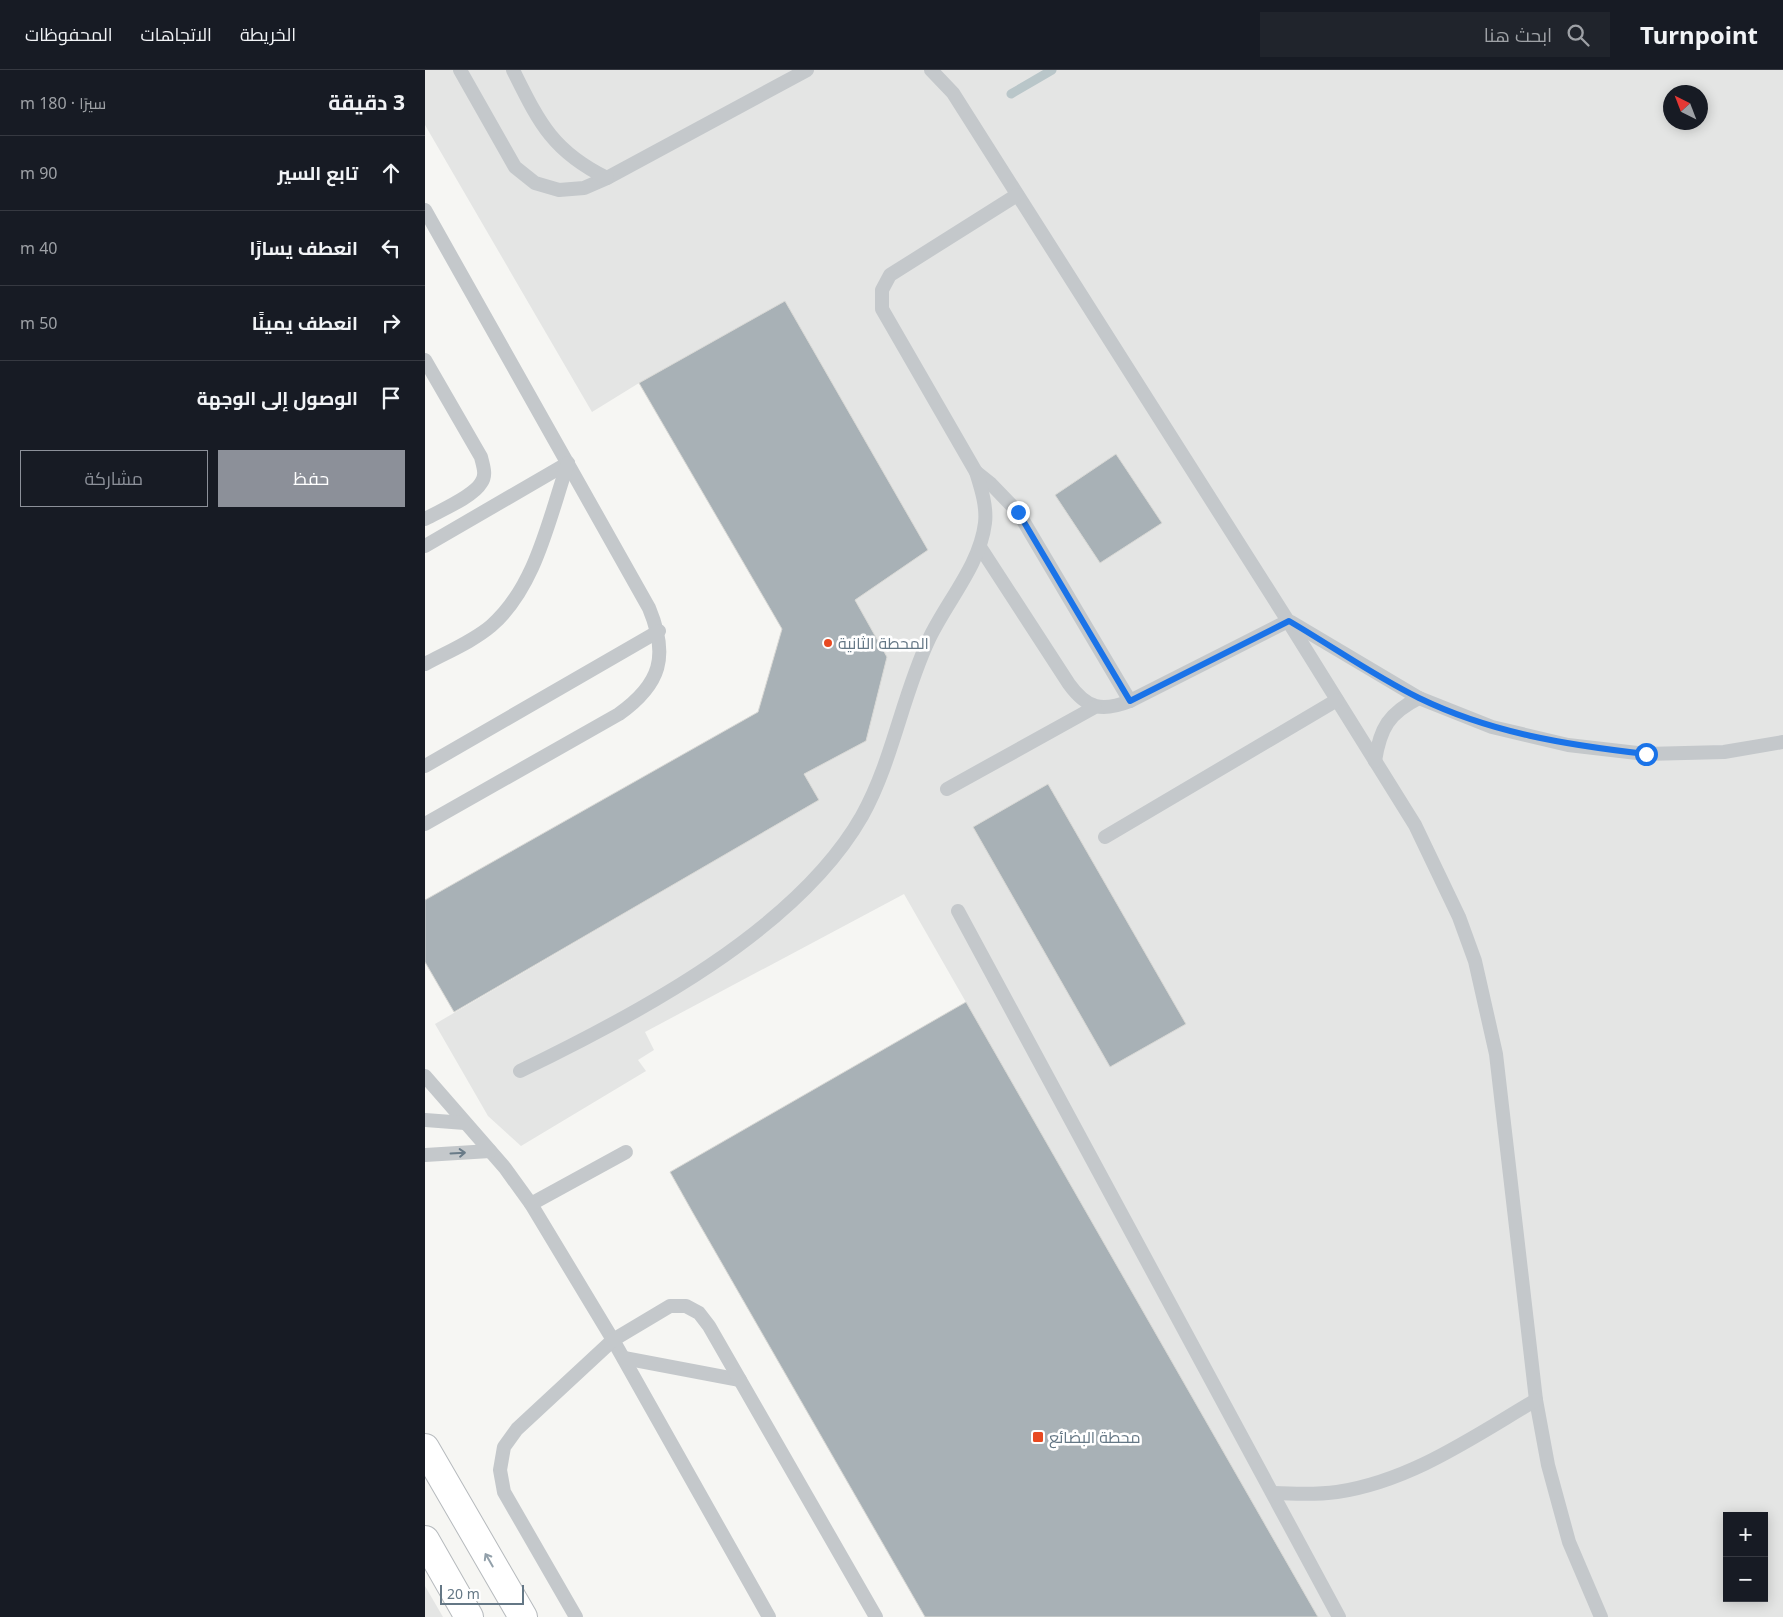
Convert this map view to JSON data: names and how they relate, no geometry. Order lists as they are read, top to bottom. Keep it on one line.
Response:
{"places":{"other":["المحطة الثانية"],"transit":["محطة البضائع"]},"scale_bar":"20 m","north":"top left","page":{"header":"Turnpoint","search":"ابحث هنا","nav":["الخريطة","الاتجاهات","المحفوظات"],"heading":["3 دقيقة","سيرًا · 180 m"],"list":[["تابع السير","90 m"],["انعطف يسارًا","40 m"],["انعطف يمينًا","50 m"],"الوصول إلى الوجهة"],"buttons":["حفظ","مشاركة"],"map_buttons":["+","−"],"scale":"20 m"}}
